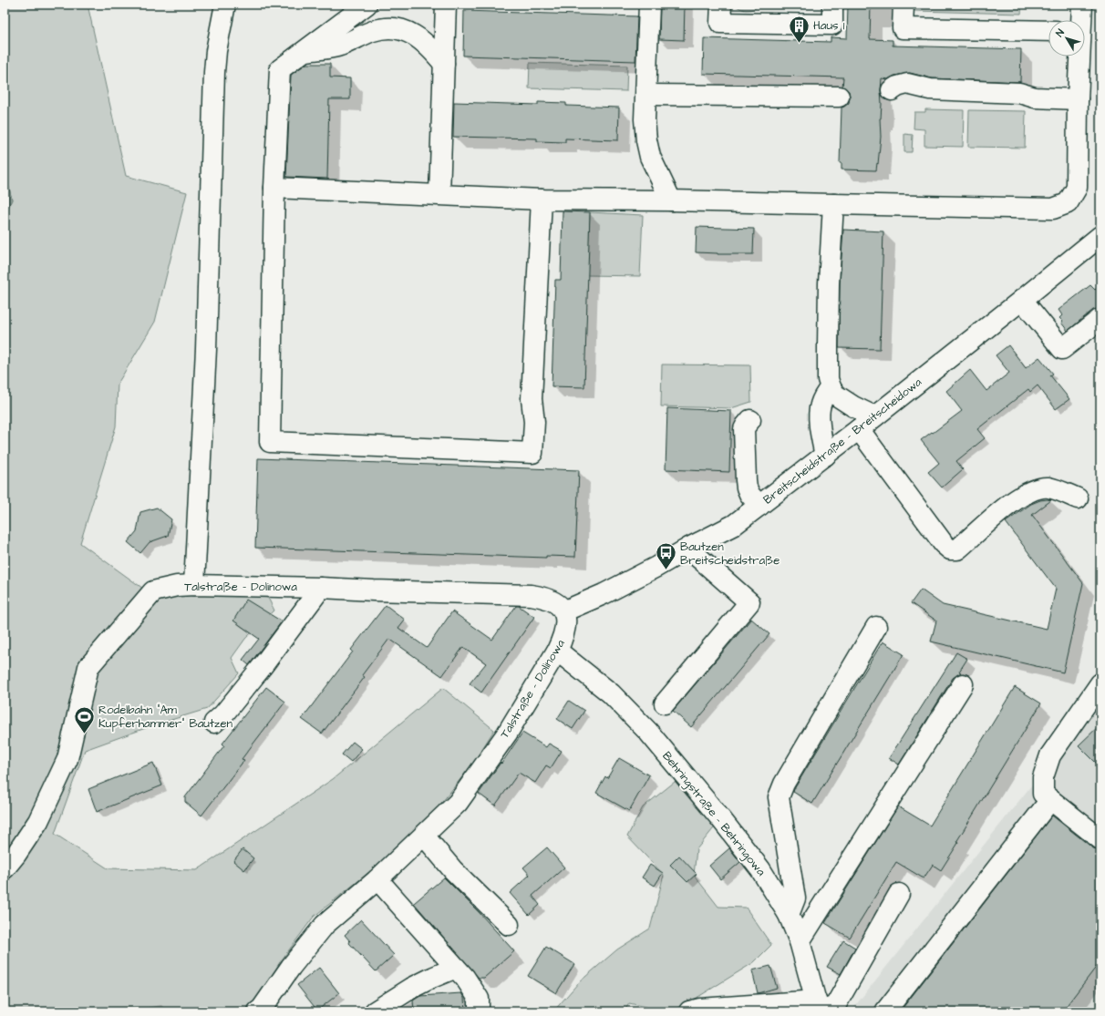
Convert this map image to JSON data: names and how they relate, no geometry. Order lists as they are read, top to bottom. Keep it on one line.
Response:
{"streets":{"street":["Breitscheidstraße - Breitscheidowa","Talstraße - Dolinowa","Behringstraße - Behringowa"]},"crossings":[["Breitscheidstraße - Breitscheidowa","Talstraße - Dolinowa"],["Talstraße - Dolinowa","Behringstraße - Behringowa"]],"places":{"building":["Haus 1"],"bus stop":["Bautzen Breitscheidstraße"],"sports":["Rodelbahn \"Am Kupferhammer\" Bautzen"]},"north":"top left"}
